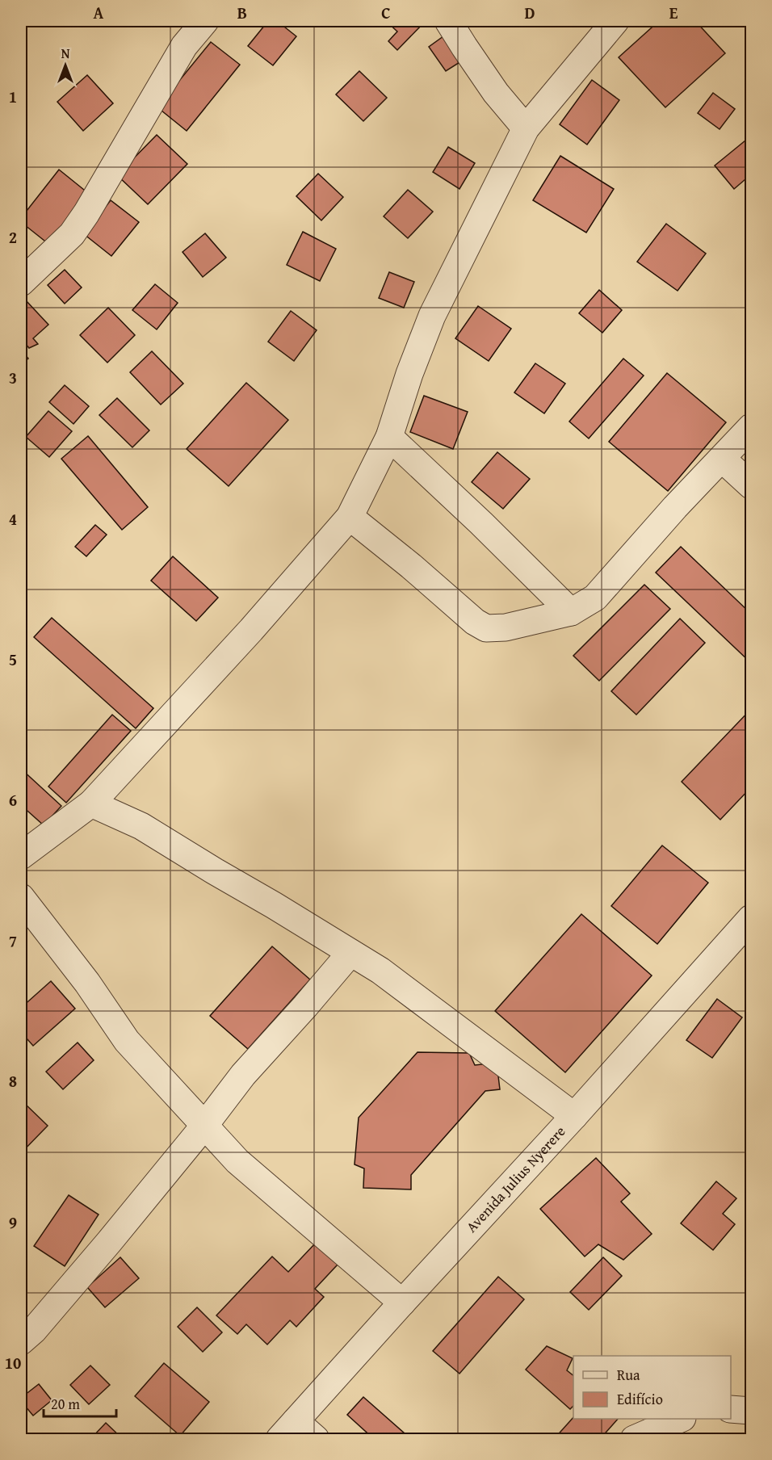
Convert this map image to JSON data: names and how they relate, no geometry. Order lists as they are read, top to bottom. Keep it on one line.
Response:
{"streets":{"street":["Avenida Julius Nyerere"]},"legend":["Rua","Edifício"],"scale_bar":"20 m","north":"top","grid":{"columns":["A","B","C","D","E"],"rows":["1","2","3","4","5","6","7","8","9","10"]}}
